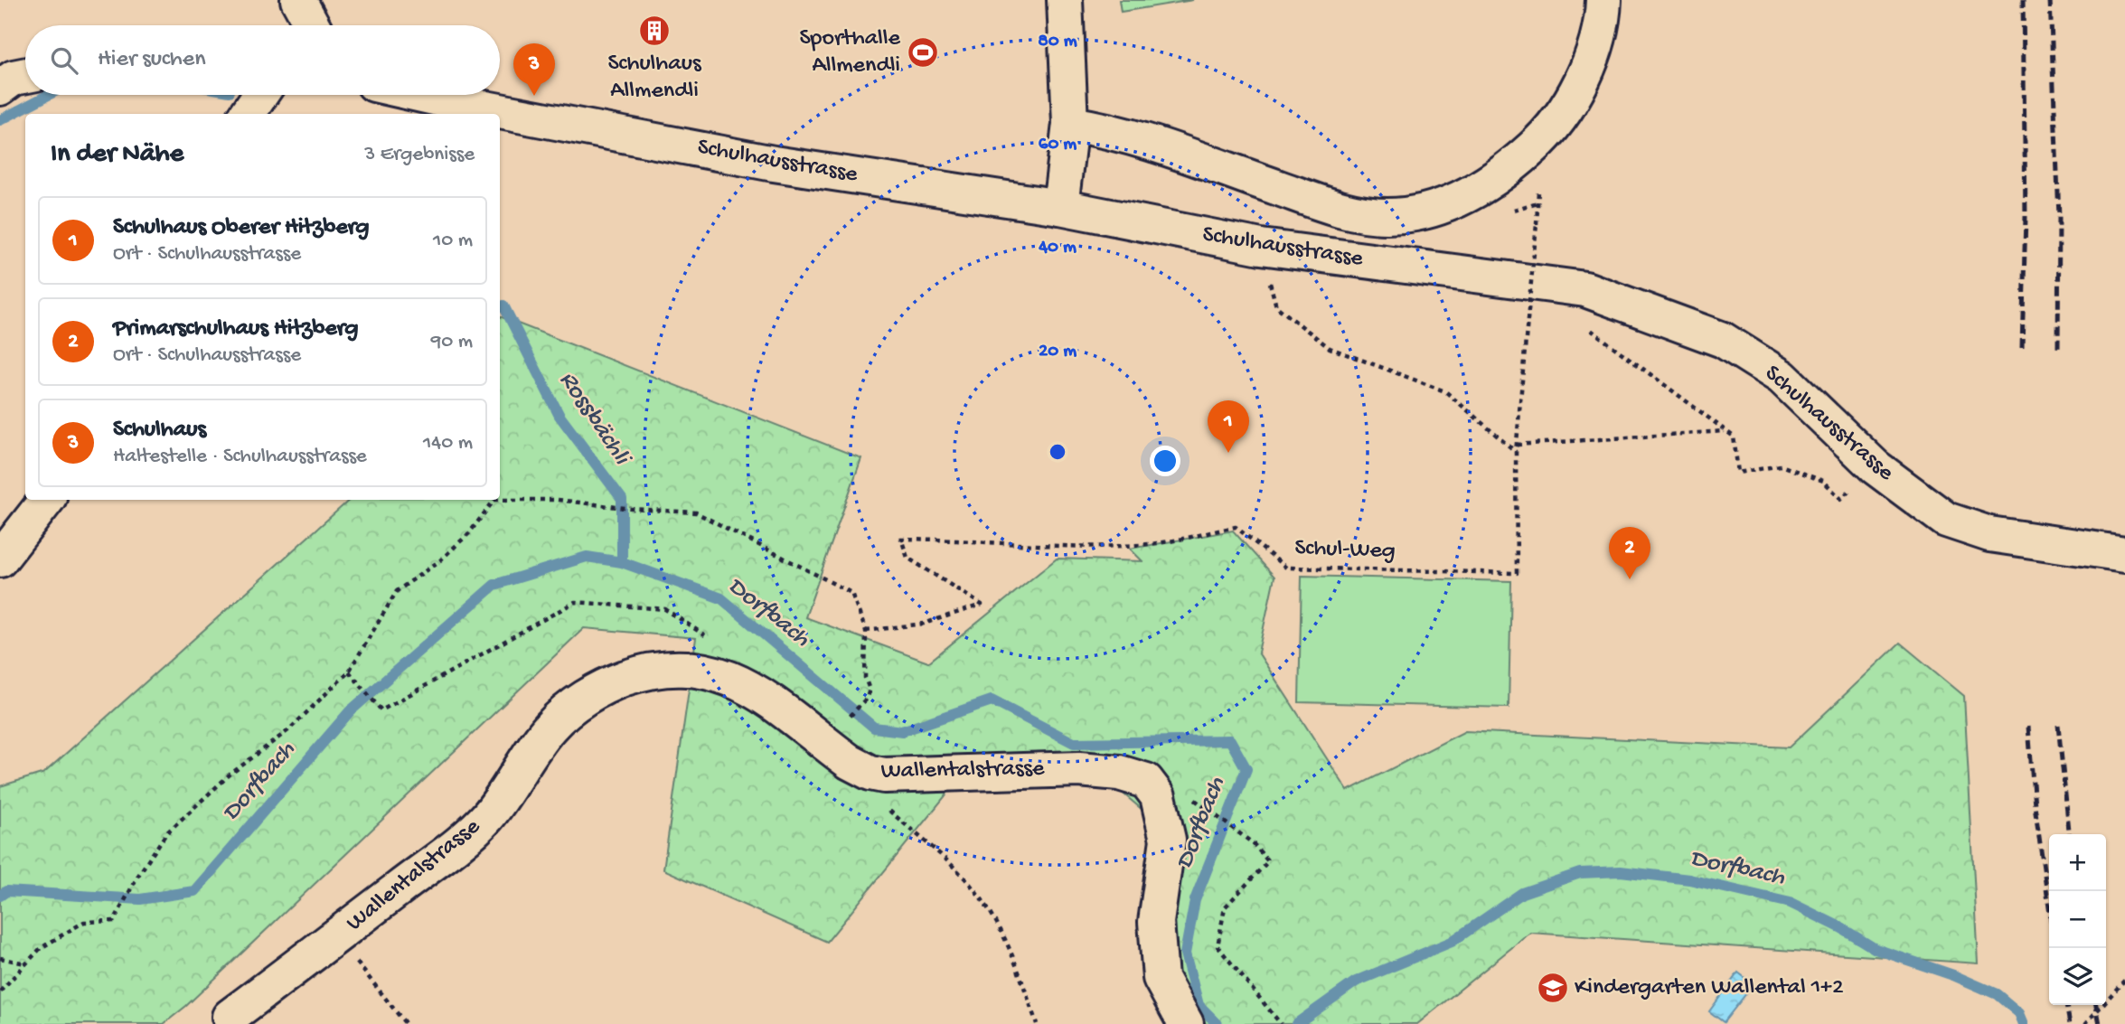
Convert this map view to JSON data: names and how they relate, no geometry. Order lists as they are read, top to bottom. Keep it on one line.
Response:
{"streets":{"street":["Schulhausstrasse","Wallentalstrasse"],"path":["Schul-Weg"]},"water":["Rossbächli","Dorfbach"],"places":{"building":["Schulhaus Allmendli"],"sports":["Sporthalle Allmendli"],"school or university":["Kindergarten Wallental 1+2"]},"page":{"search":"Hier suchen","pins":["3","1","2"],"heading":["In der Nähe","3 Ergebnisse"],"list":[{"mark":"1","name":"Schulhaus Oberer Hitzberg","note":"Ort · Schulhausstrasse","value":"10 m"},{"mark":"2","name":"Primarschulhaus Hitzberg","note":"Ort · Schulhausstrasse","value":"90 m"},{"mark":"3","name":"Schulhaus","note":"Haltestelle · Schulhausstrasse","value":"140 m"}],"map_buttons":["+","−"]},"rings":["80 m","60 m","40 m","20 m"]}
